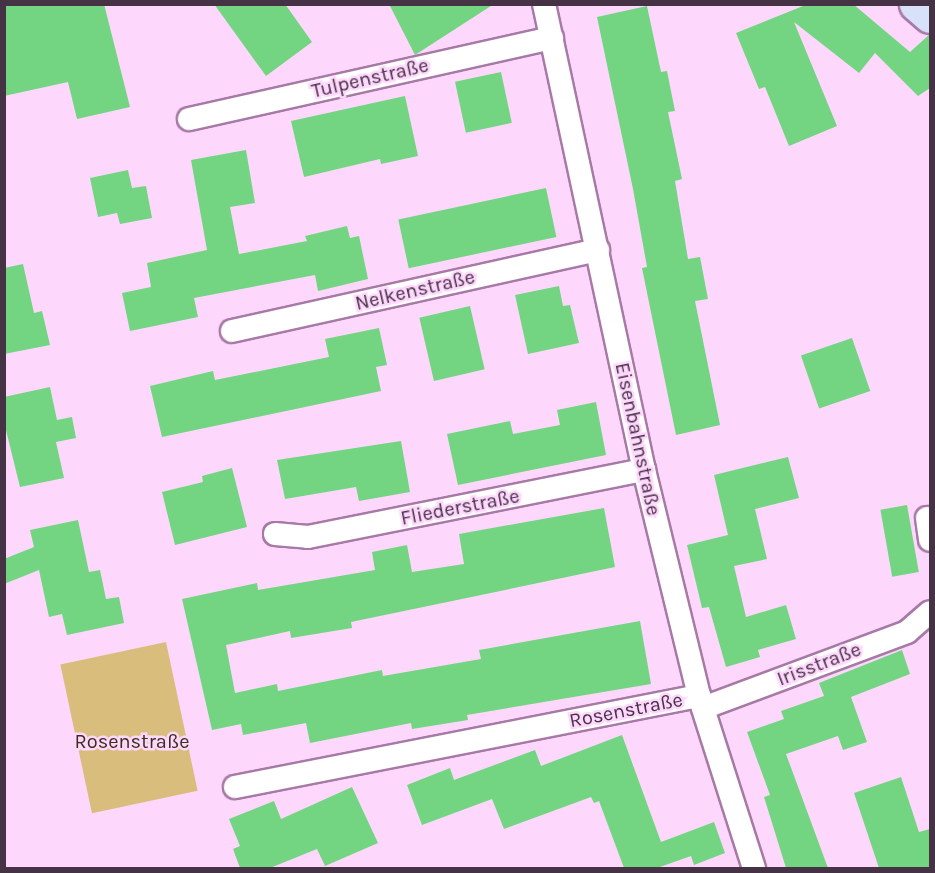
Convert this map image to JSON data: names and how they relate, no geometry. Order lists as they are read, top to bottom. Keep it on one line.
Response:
{"streets":{"street":["Tulpenstraße","Nelkenstraße","Eisenbahnstraße","Fliederstraße","Irisstraße","Rosenstraße"]},"crossings":[["Tulpenstraße","Eisenbahnstraße"],["Nelkenstraße","Eisenbahnstraße"],["Eisenbahnstraße","Fliederstraße"],["Eisenbahnstraße","Irisstraße"],["Eisenbahnstraße","Rosenstraße"],["Irisstraße","Rosenstraße"]],"parks":["Rosenstraße"]}
